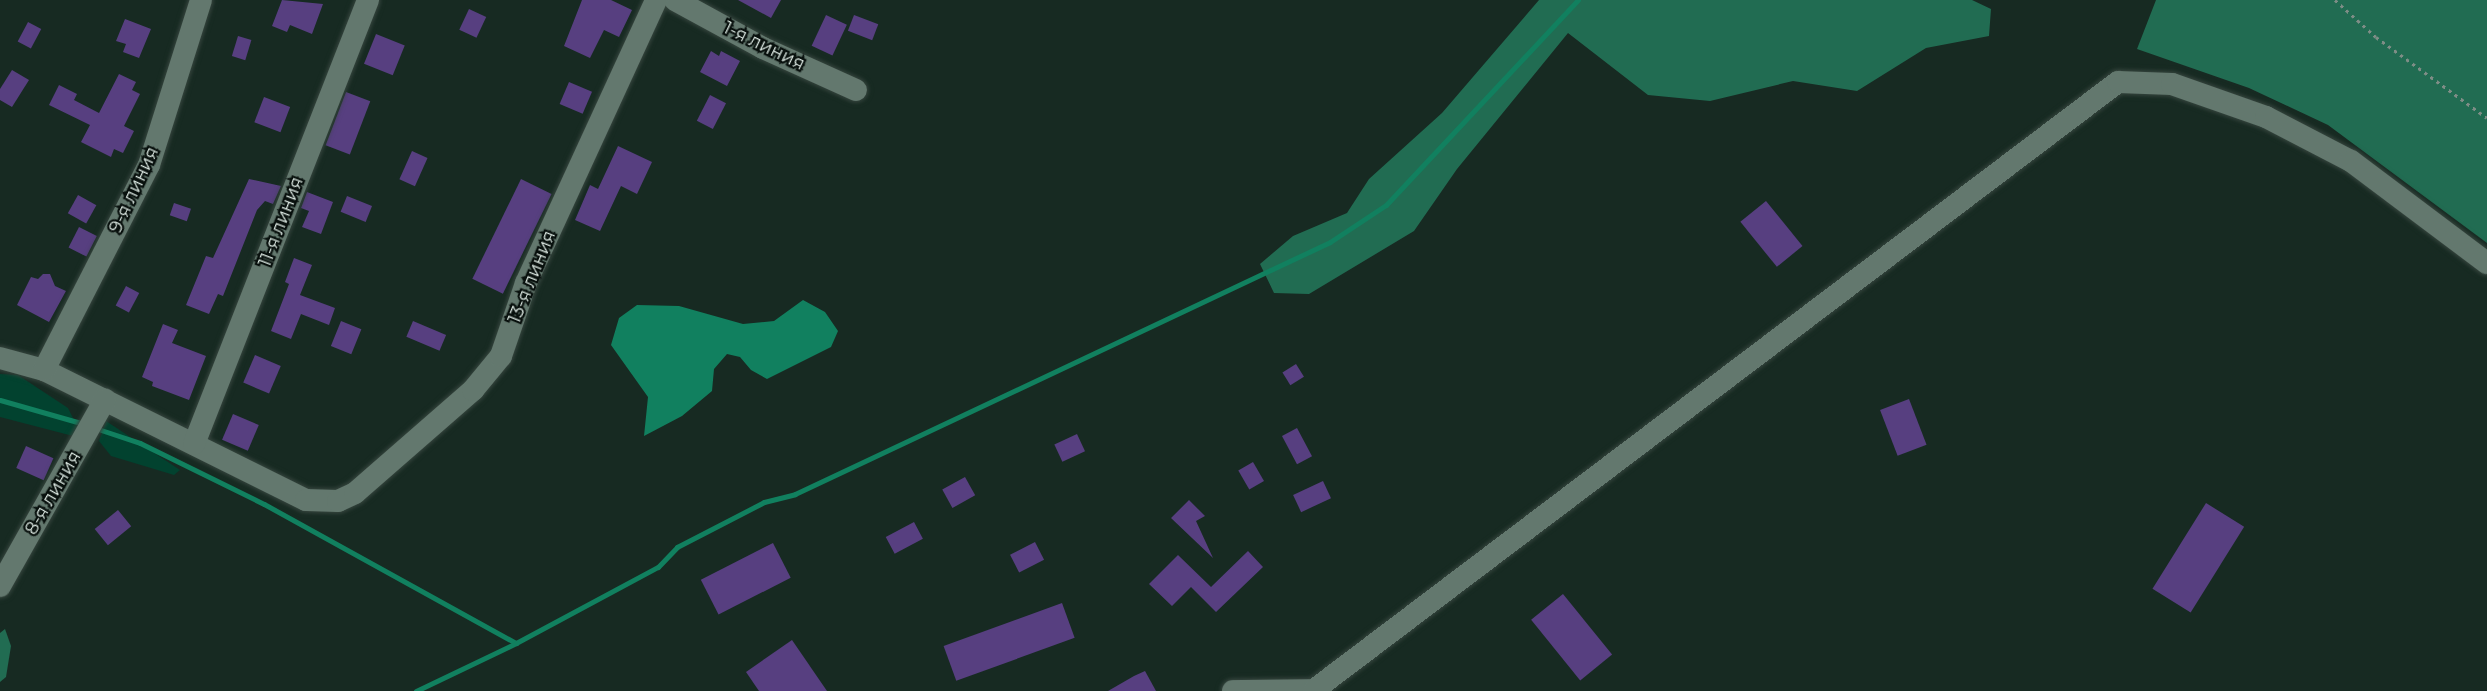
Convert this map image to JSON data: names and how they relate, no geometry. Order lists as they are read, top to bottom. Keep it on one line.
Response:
{"streets":{"street":["1-я линия","9-я линия","11-я линия","13-я линия","8-я линия"]},"crossings":[["11-я линия","13-я линия"]]}
